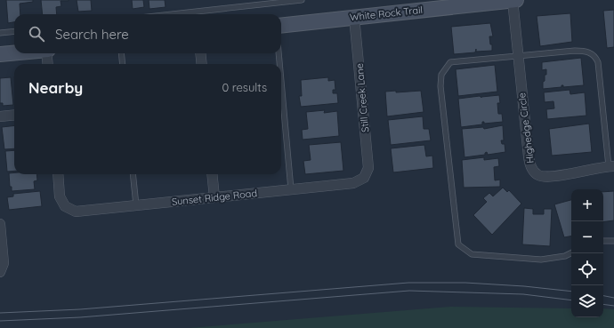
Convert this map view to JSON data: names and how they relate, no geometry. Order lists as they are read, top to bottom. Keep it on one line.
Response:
{"streets":{"street":["White Rock Trail","Still Creek Lane","Highedge Circle","Sunset Ridge Road"]},"crossings":[["White Rock Trail","Still Creek Lane"],["White Rock Trail","Highedge Circle"],["Still Creek Lane","Sunset Ridge Road"]],"page":{"search":"Search here","heading":["Nearby","0 results"],"map_buttons":["+","−"]}}
